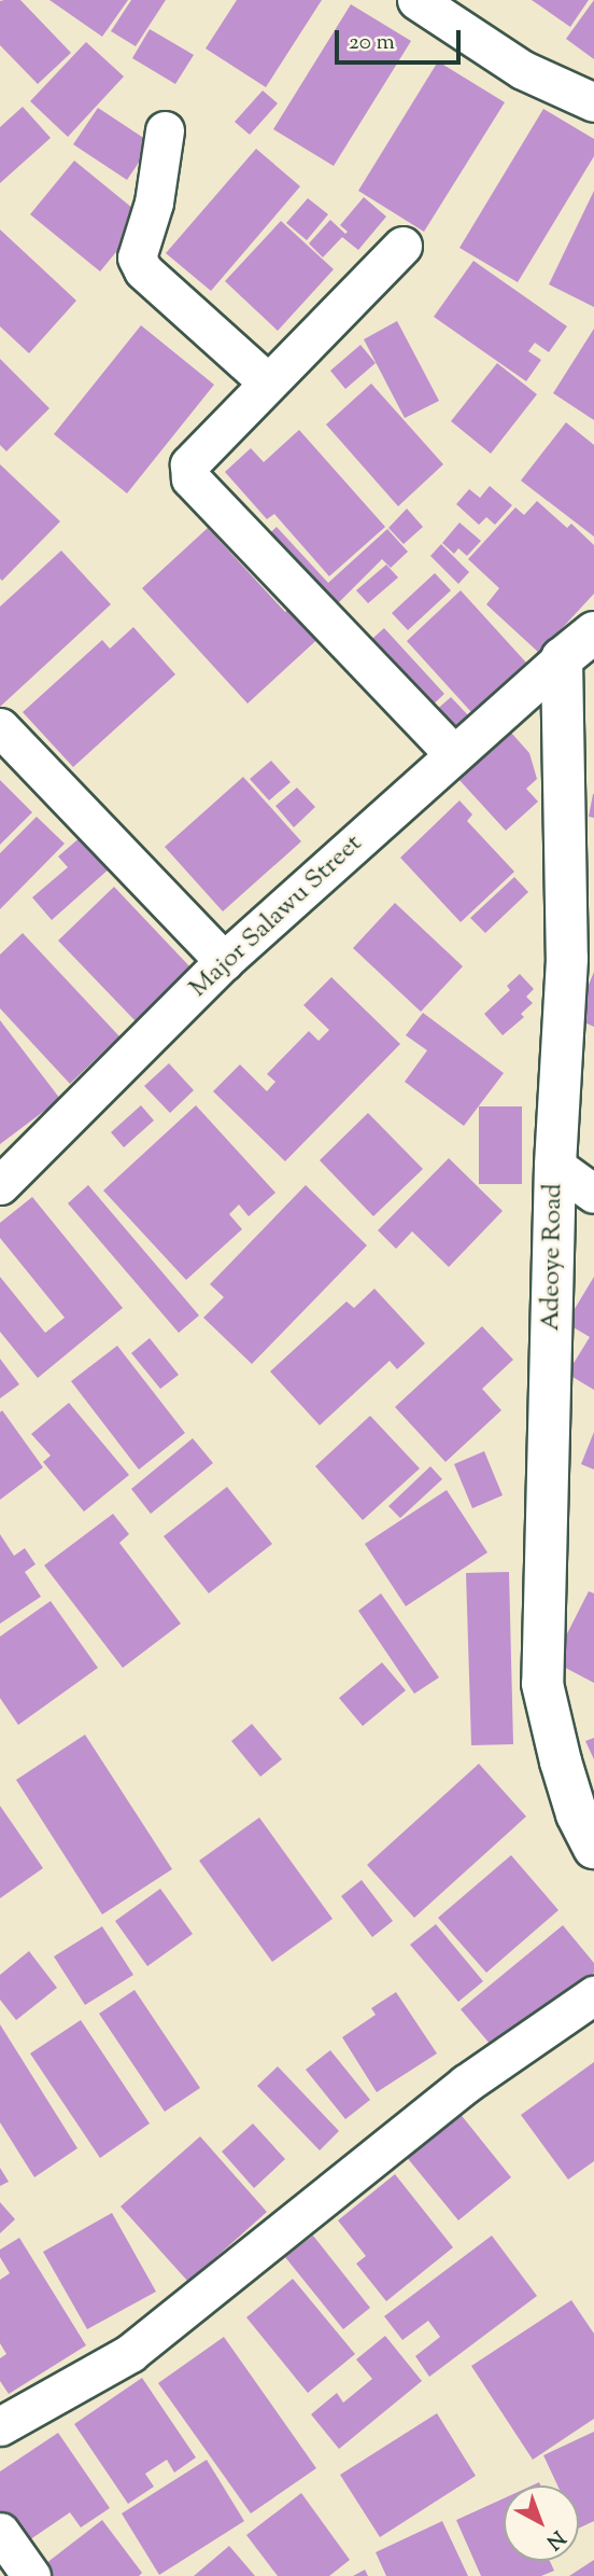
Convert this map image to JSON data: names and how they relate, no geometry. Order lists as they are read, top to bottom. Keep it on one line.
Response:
{"streets":{"street":["Major Salawu Street","Adeoye Road"]},"crossings":[["Major Salawu Street","Adeoye Road"]],"scale_bar":"20 m","north":"bottom right"}
